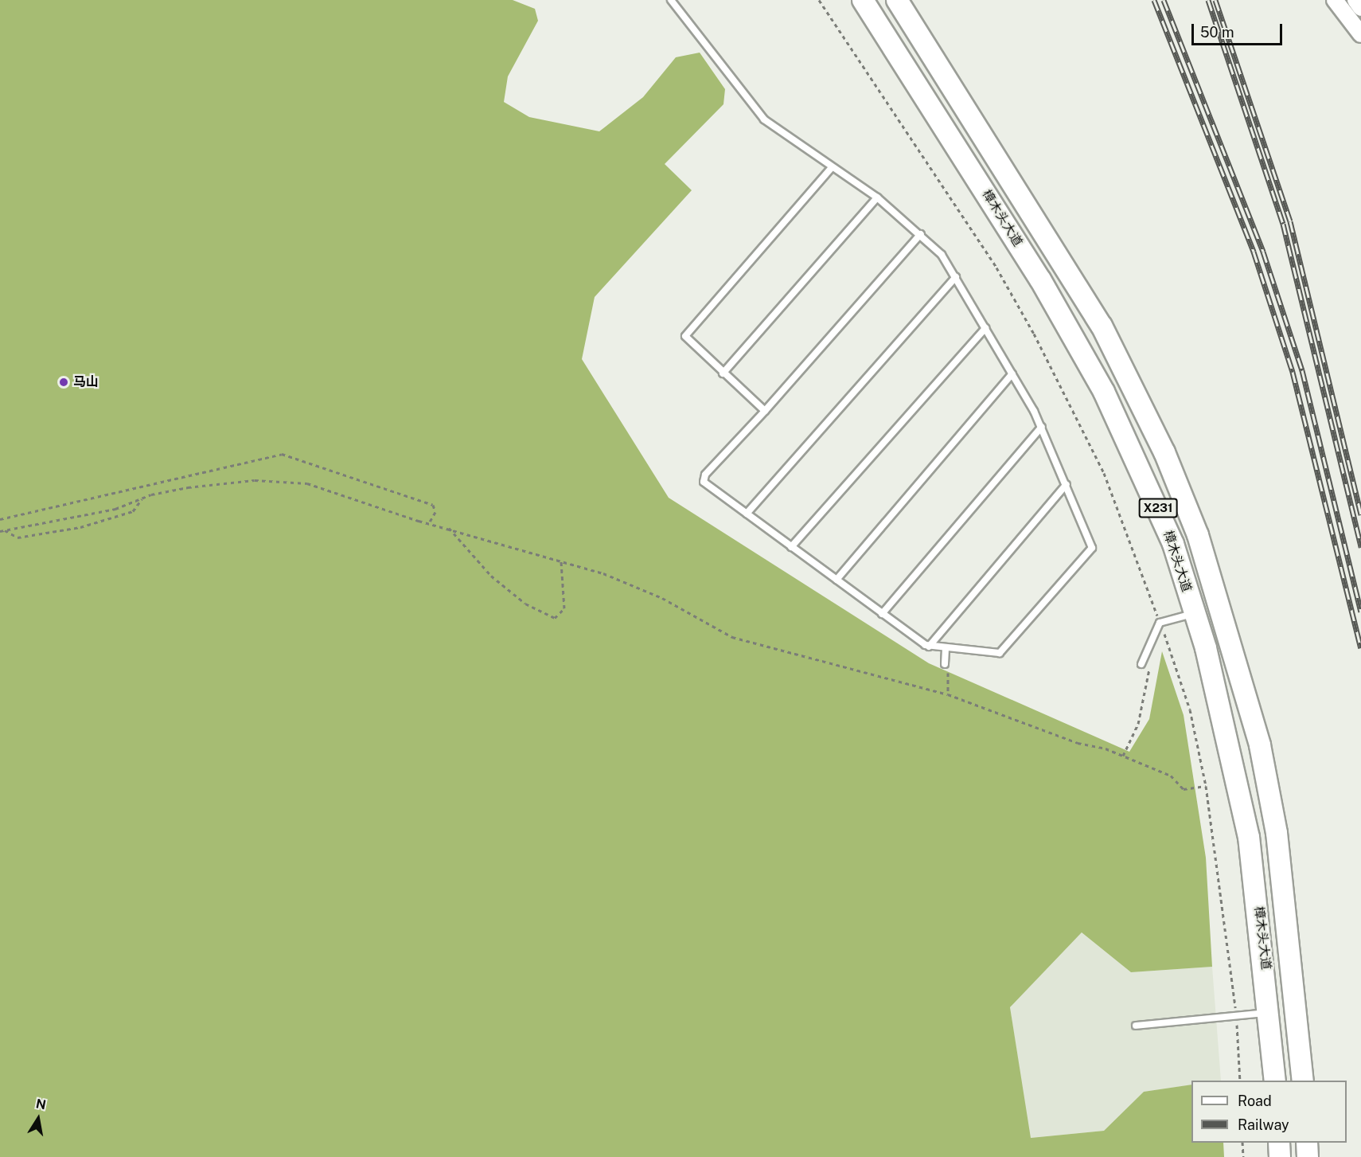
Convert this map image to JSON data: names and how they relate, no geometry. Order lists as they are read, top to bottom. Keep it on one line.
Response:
{"streets":{"main road":["樟木头大道","X231"]},"places":["马山"],"legend":["Road","Railway"],"scale_bar":"50 m","north":"top"}
